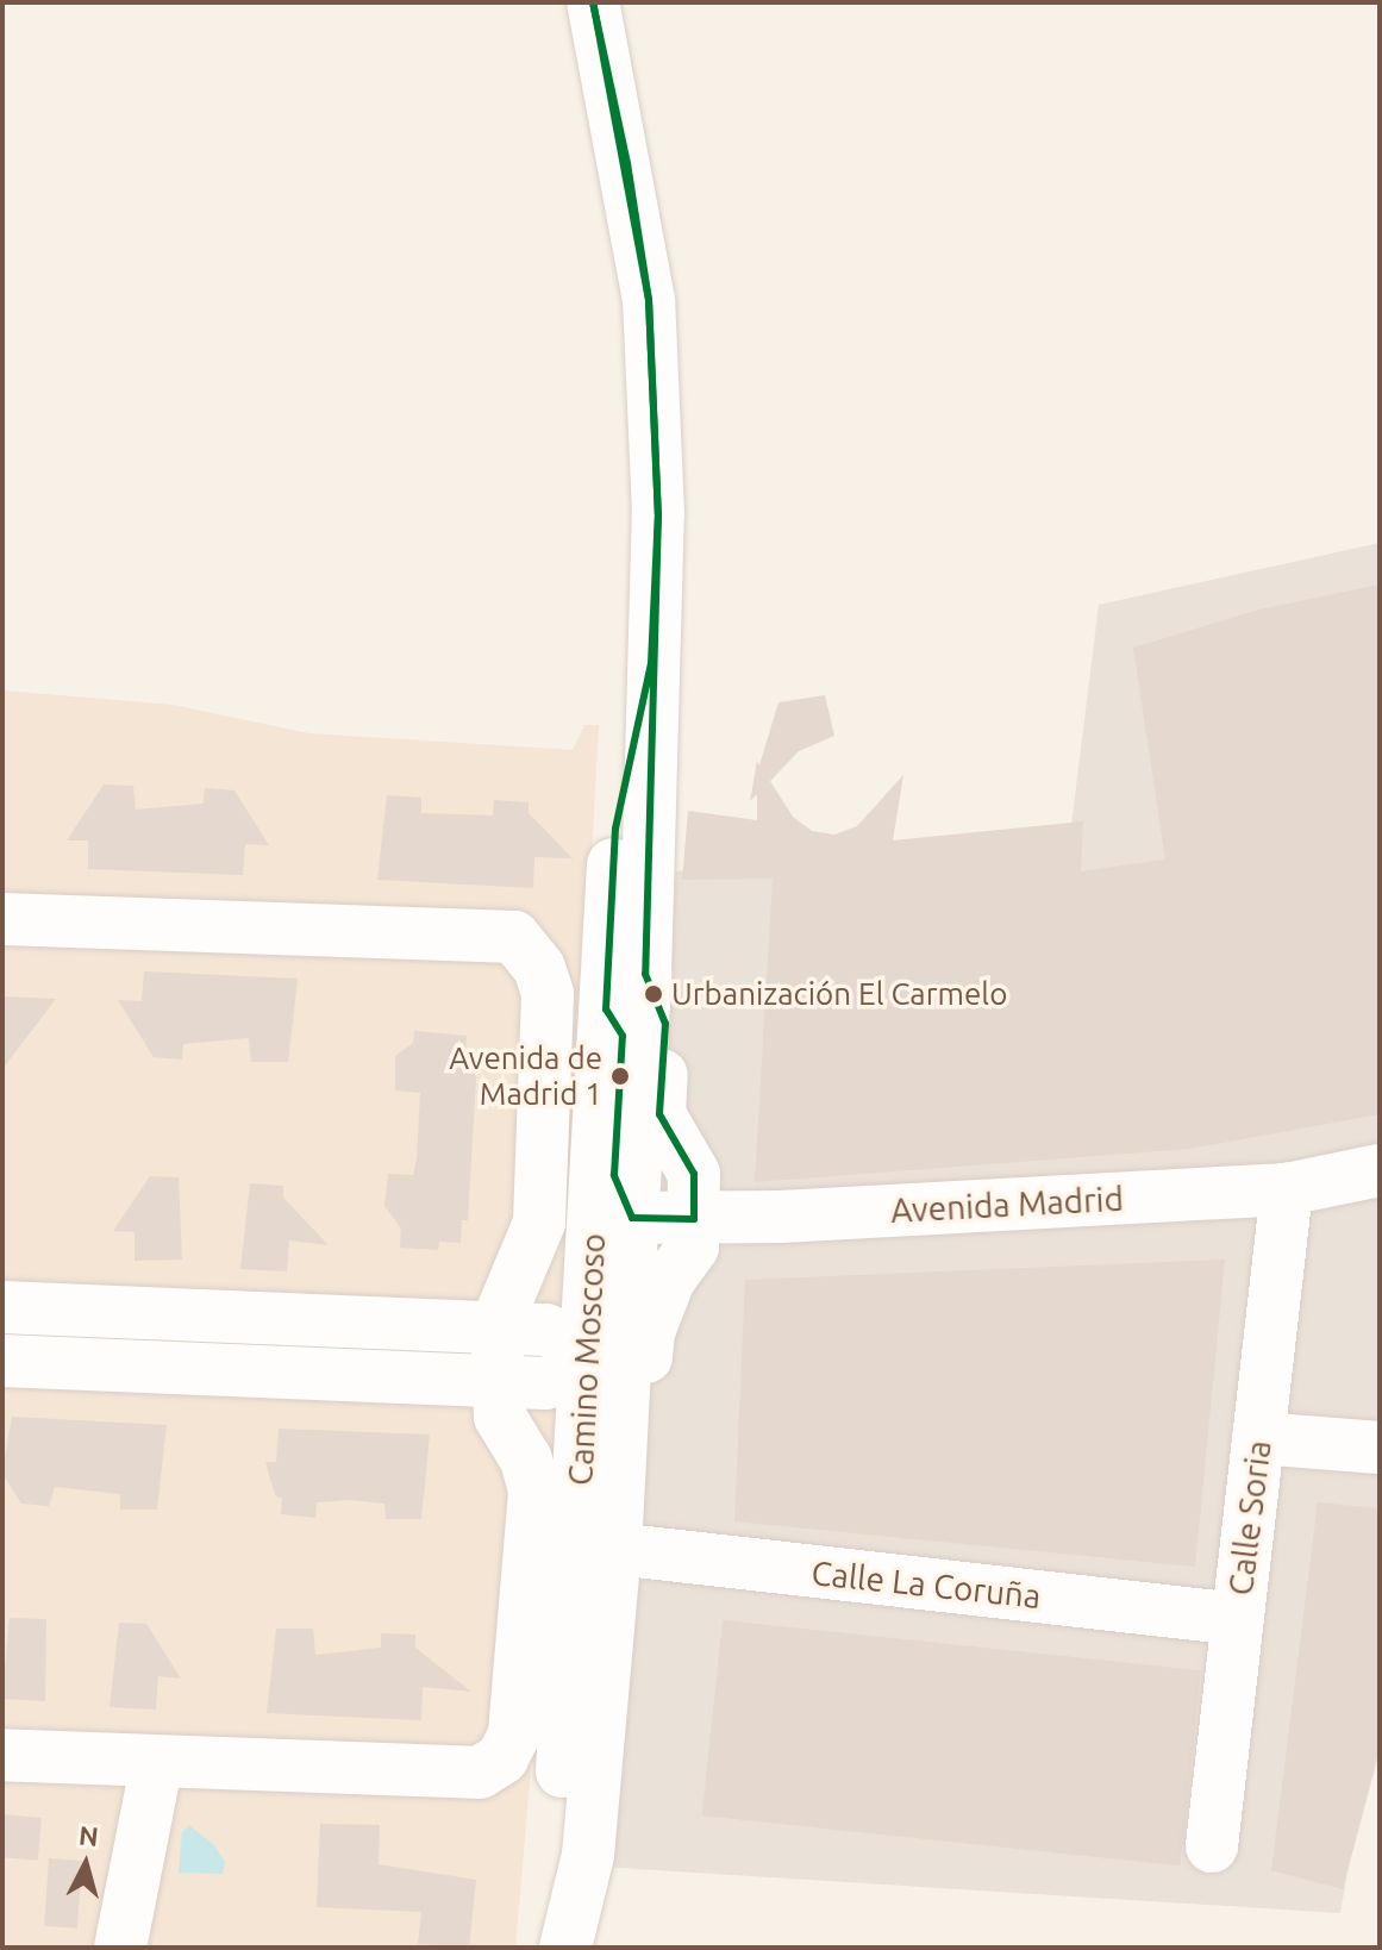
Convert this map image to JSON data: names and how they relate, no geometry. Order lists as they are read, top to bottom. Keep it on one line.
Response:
{"streets":{"street":["Avenida Madrid","Camino Moscoso","Calle Soria","Calle La Coruña"]},"crossings":[["Avenida Madrid","Camino Moscoso"],["Avenida Madrid","Calle Soria"],["Camino Moscoso","Calle La Coruña"],["Calle Soria","Calle La Coruña"]],"places":["Urbanización El Carmelo","Avenida de Madrid 1"],"north":"top"}
